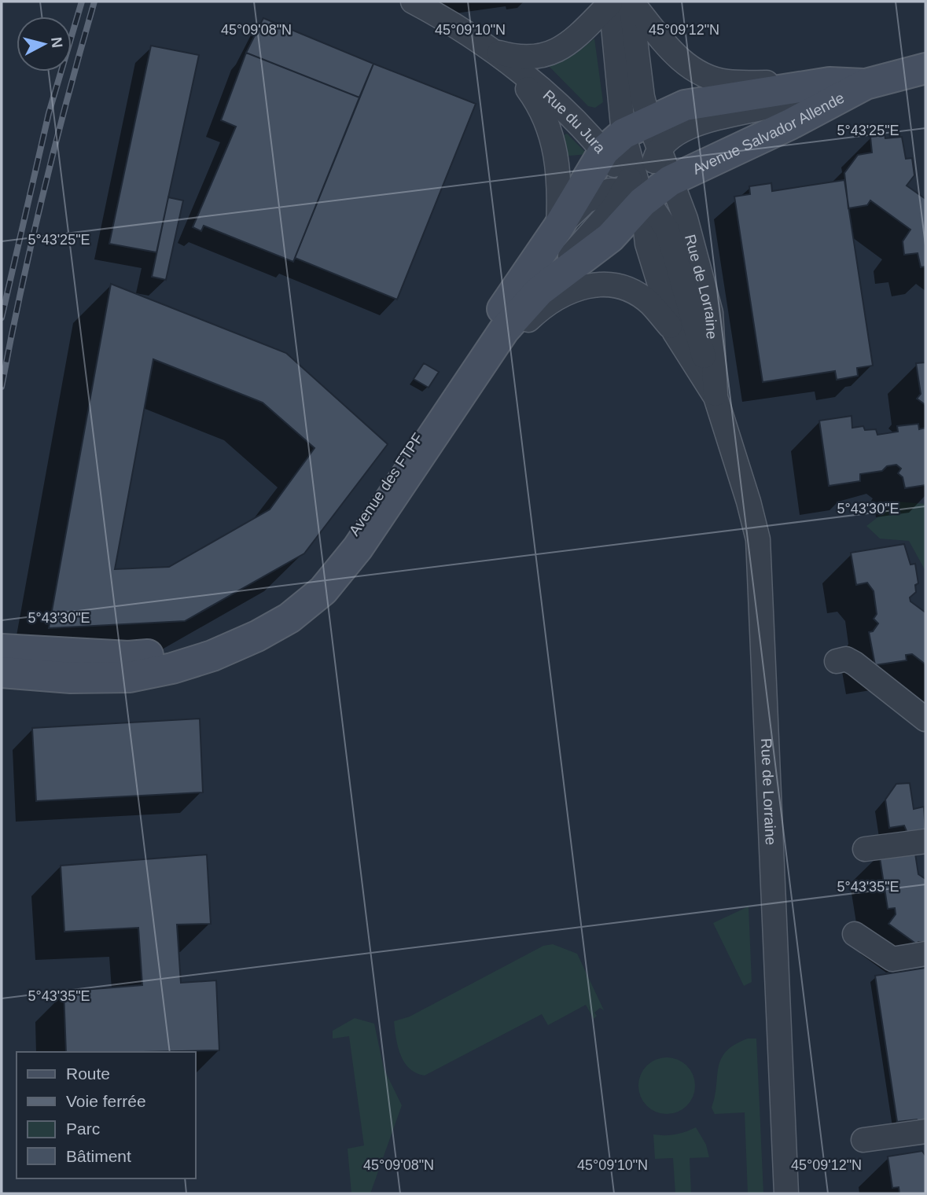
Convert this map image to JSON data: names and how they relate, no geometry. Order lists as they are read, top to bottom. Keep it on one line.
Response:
{"streets":{"street":["Rue du Jura","Avenue Salvador Allende","Rue de Lorraine","Avenue des FTPF"]},"crossings":[["Rue du Jura","Avenue Salvador Allende"],["Rue du Jura","Rue de Lorraine"],["Rue du Jura","Avenue des FTPF"],["Avenue Salvador Allende","Rue de Lorraine"],["Avenue Salvador Allende","Avenue des FTPF"],["Rue de Lorraine","Avenue des FTPF"]],"legend":["Route","Voie ferrée","Parc","Bâtiment"],"north":"right","coordinates":["45°09'08\"N","45°09'10\"N","45°09'12\"N","5°43'25\"E","5°43'30\"E","5°43'35\"E"]}
